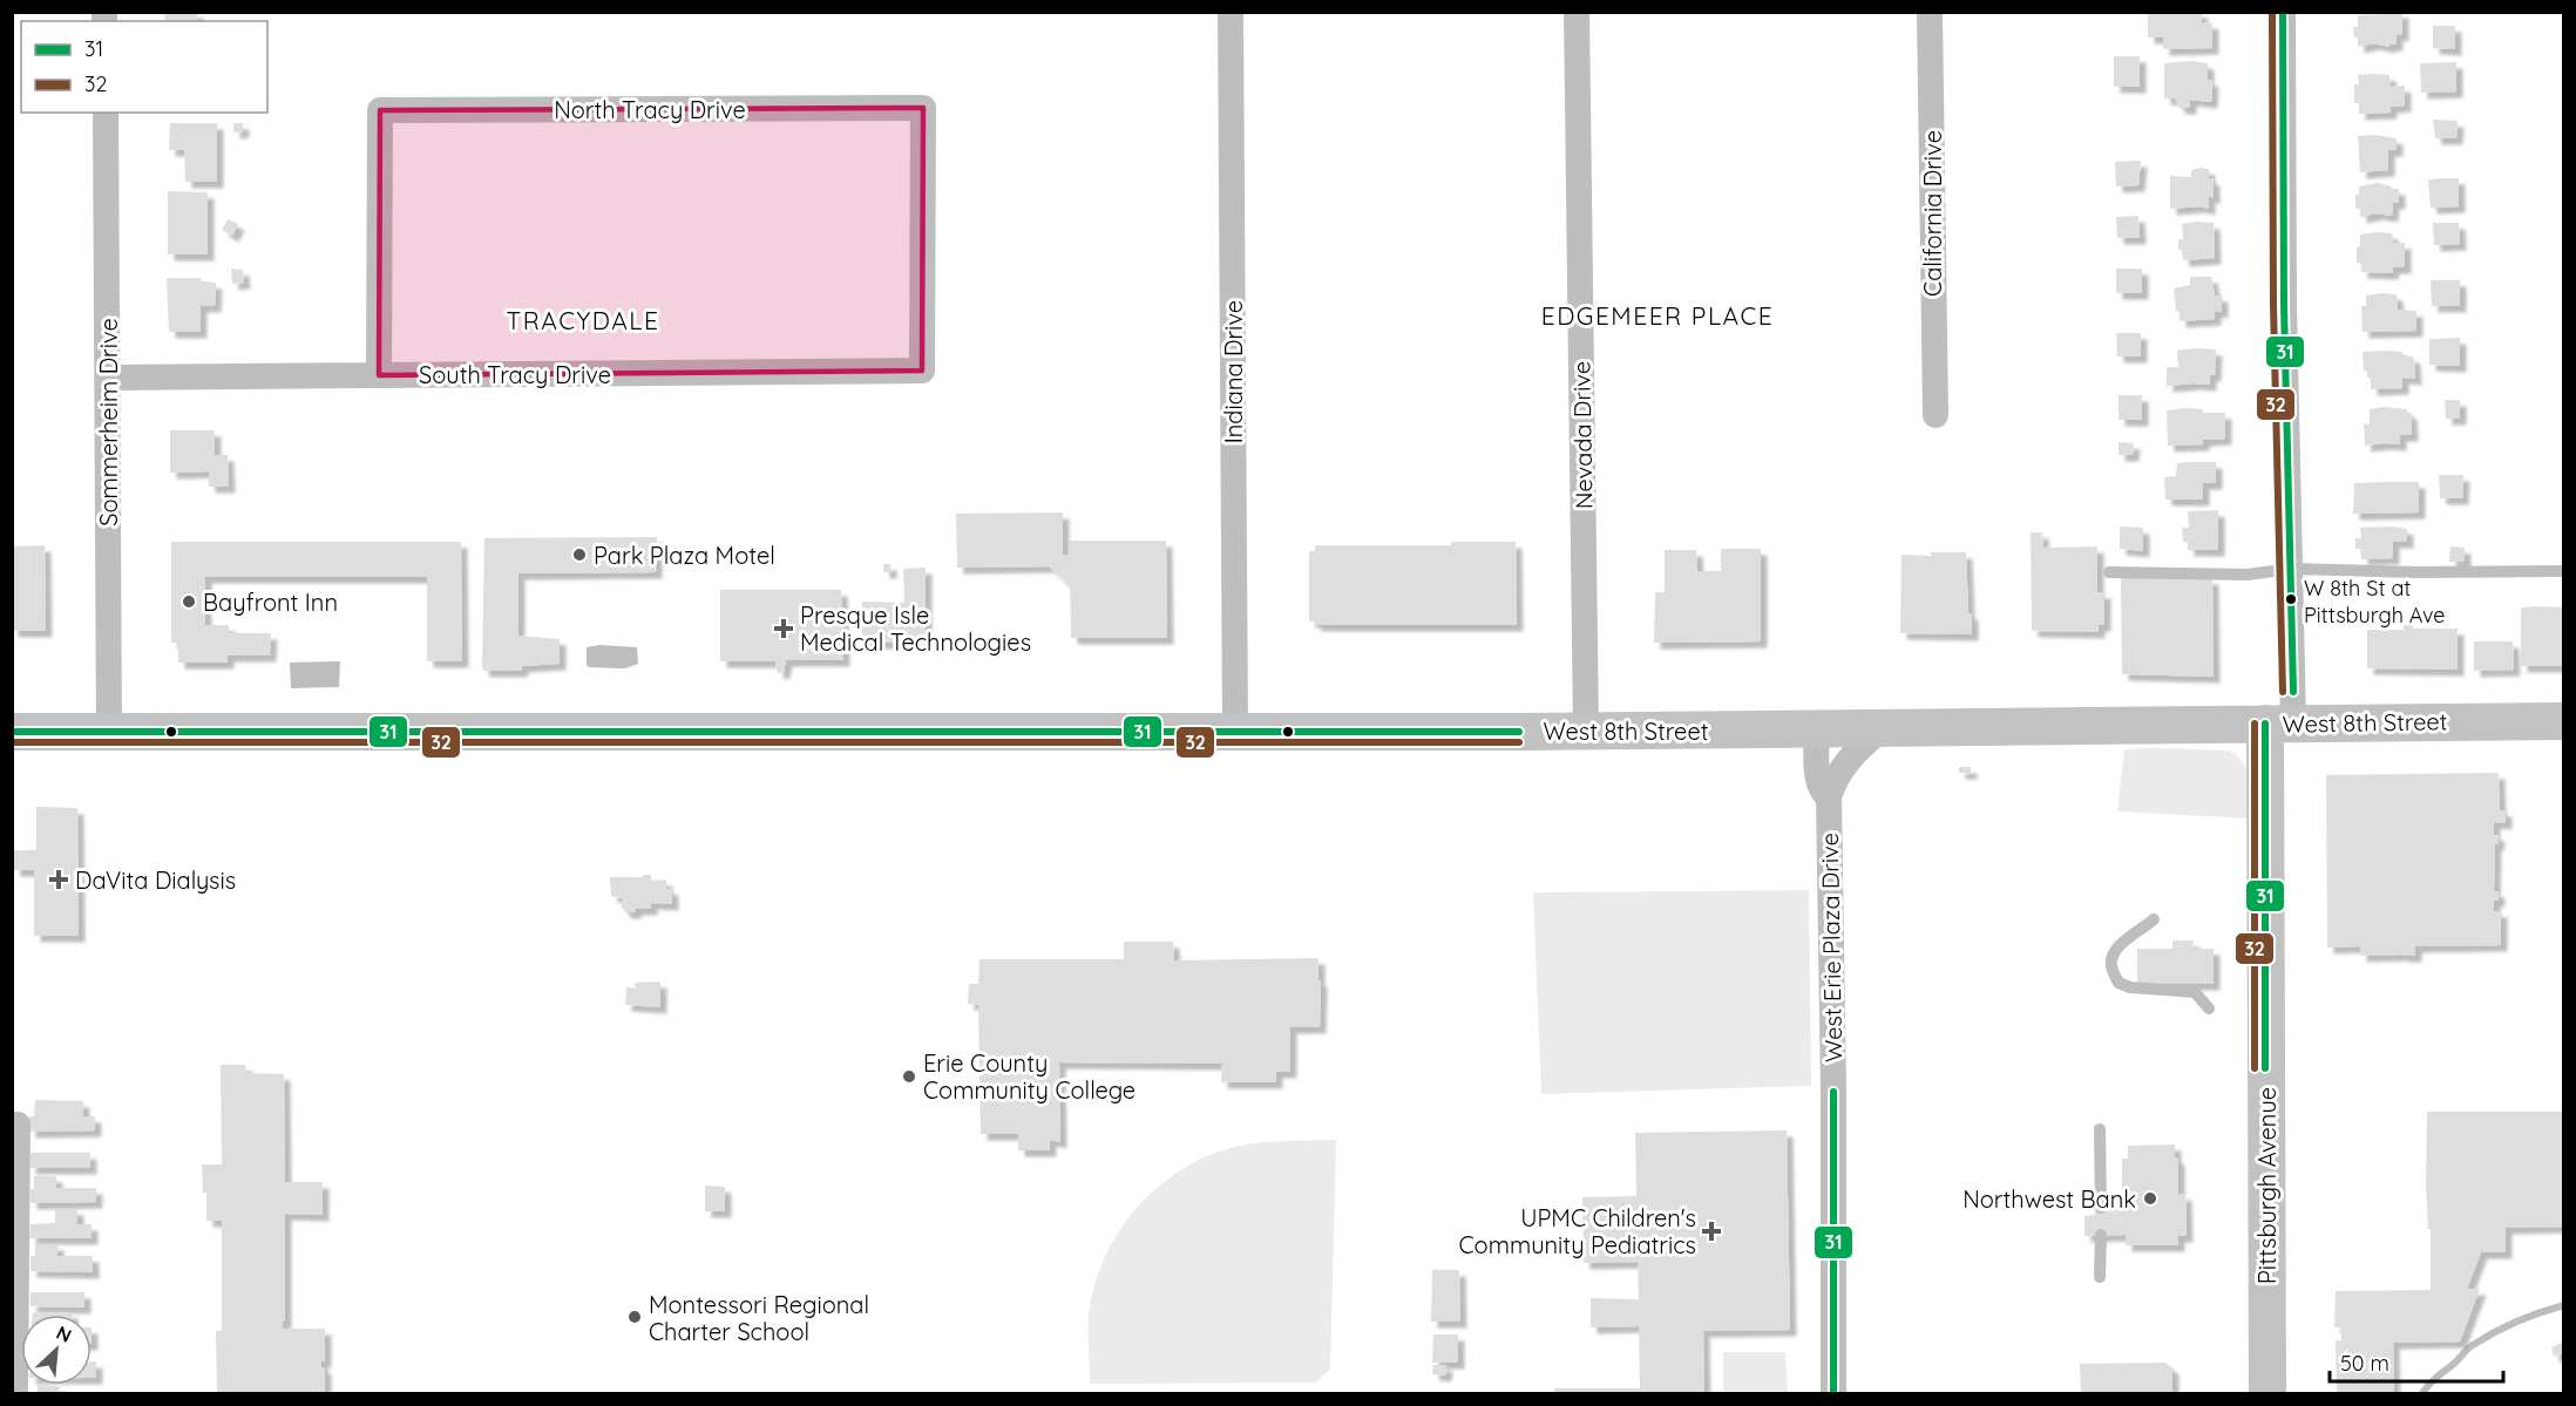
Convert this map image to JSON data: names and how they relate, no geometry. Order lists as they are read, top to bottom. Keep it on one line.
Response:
{"streets":{"main road":["West 8th Street","Pittsburgh Avenue"],"street":["North Tracy Drive","California Drive","Indiana Drive","South Tracy Drive","Sommerheim Drive","Nevada Drive","West Erie Plaza Drive"]},"crossings":[["North Tracy Drive","South Tracy Drive"],["Indiana Drive","West 8th Street"],["South Tracy Drive","Sommerheim Drive"],["Sommerheim Drive","West 8th Street"],["Nevada Drive","West 8th Street"],["West 8th Street","West Erie Plaza Drive"],["West 8th Street","Pittsburgh Avenue"]],"districts":["EDGEMEER PLACE","TRACYDALE"],"places":{"other":["Park Plaza Motel","W 8th St at Pittsburgh Ave","Bayfront Inn","Erie County Community College","Northwest Bank","Montessori Regional Charter School"],"health":["Presque Isle Medical Technologies","DaVita Dialysis","UPMC Children's Community Pediatrics"]},"lines":["transit line 31","transit line 32"],"legend":["31","32"],"scale_bar":"50 m","north":"top right"}
